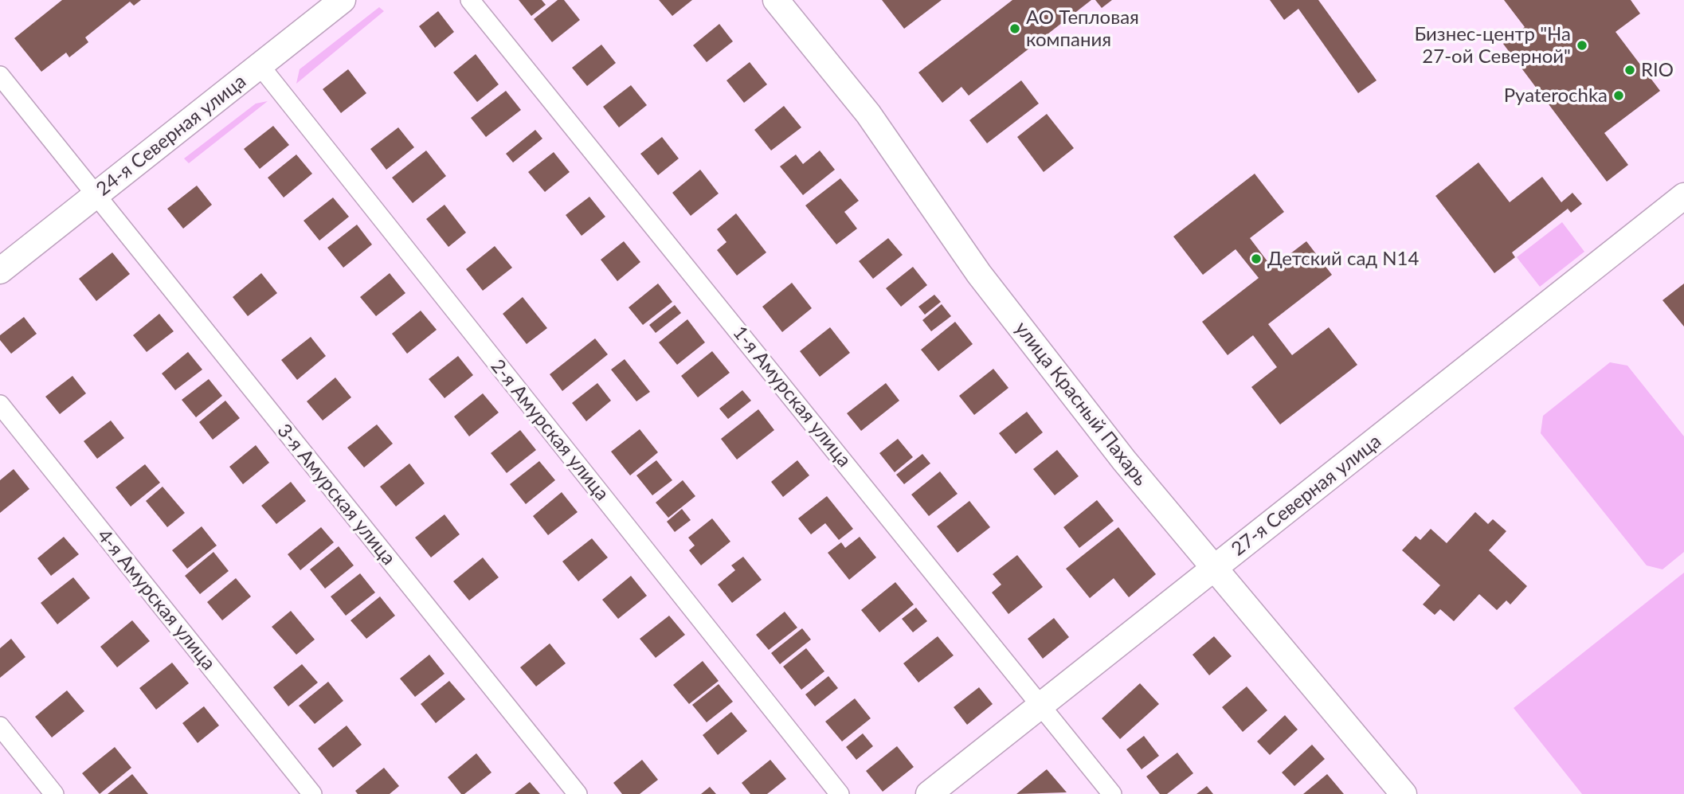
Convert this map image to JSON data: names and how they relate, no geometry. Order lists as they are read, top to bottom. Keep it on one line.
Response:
{"streets":{"street":["24-я Северная улица","1-я Амурская улица","улица Красный Пахарь","2-я Амурская улица","3-я Амурская улица","27-я Северная улица","4-я Амурская улица"]},"crossings":[["24-я Северная улица","2-я Амурская улица"],["24-я Северная улица","3-я Амурская улица"],["1-я Амурская улица","27-я Северная улица"],["улица Красный Пахарь","27-я Северная улица"]],"places":["АО Тепловая компания","Бизнес-центр \"На 27-ой Северной\"","RIO","Pyaterochka","Детский сад N14"]}
